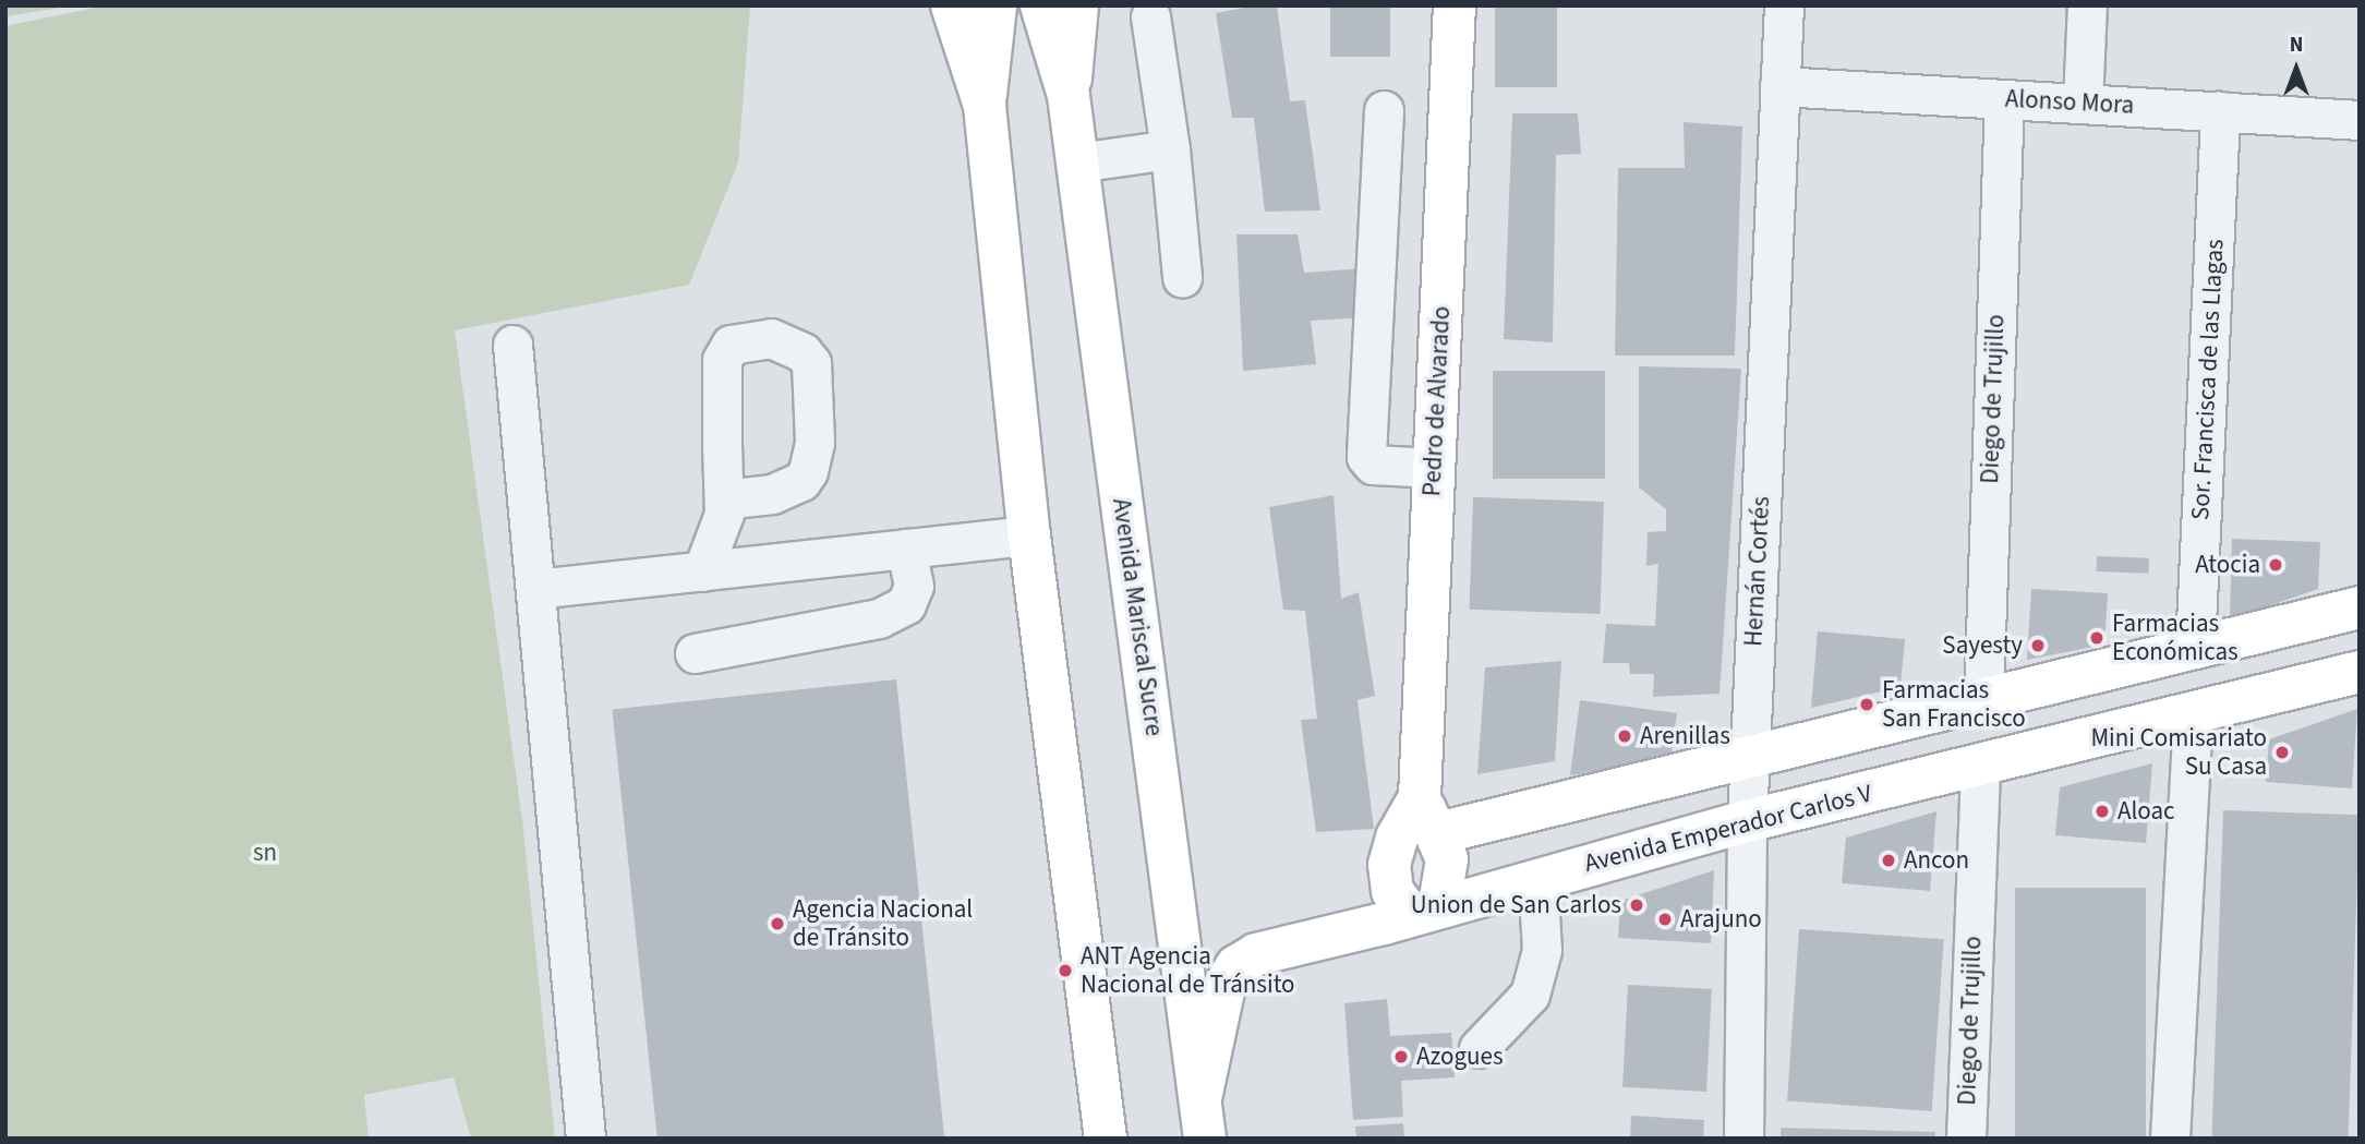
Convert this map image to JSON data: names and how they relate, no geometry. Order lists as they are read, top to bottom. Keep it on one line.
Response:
{"streets":{"main road":["Pedro de Alvarado","Avenida Mariscal Sucre","Avenida Emperador Carlos V"],"street":["Alonso Mora","Sor. Francisca de las Llagas","Diego de Trujillo","Hernán Cortés"]},"crossings":[["Alonso Mora","Sor. Francisca de las Llagas"],["Alonso Mora","Diego de Trujillo"],["Alonso Mora","Hernán Cortés"],["Diego de Trujillo","Avenida Emperador Carlos V"],["Pedro de Alvarado","Avenida Emperador Carlos V"],["Hernán Cortés","Avenida Emperador Carlos V"],["Avenida Mariscal Sucre","Avenida Emperador Carlos V"]],"parks":["sn"],"places":["Atocia","Farmacias Económicas","Sayesty","Farmacias San Francisco","Arenillas","Mini Comisariato Su Casa","Aloac","Ancon","Union de San Carlos","Arajuno","Agencia Nacional de Tránsito","ANT Agencia Nacional de Tránsito","Azogues"],"north":"top"}
